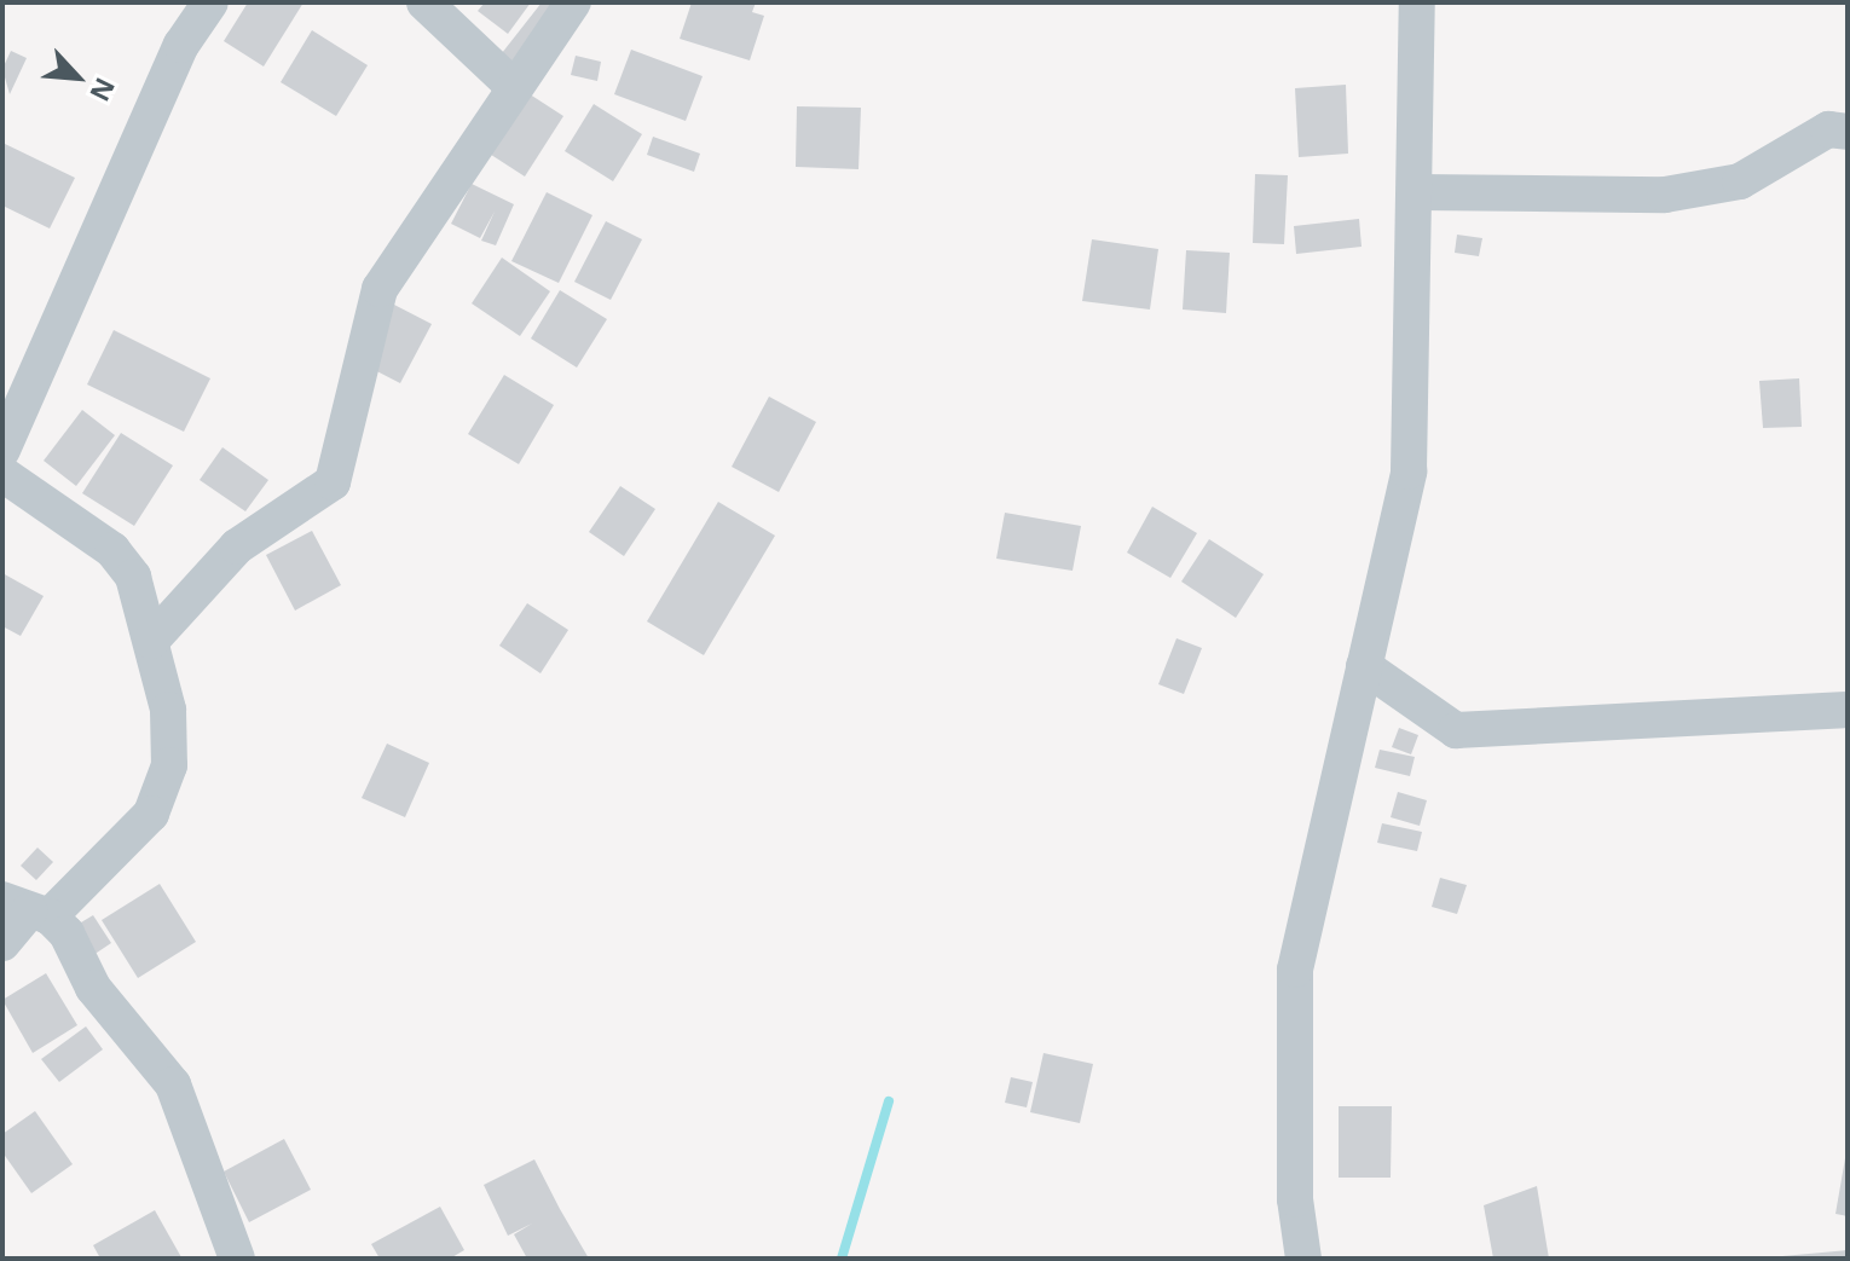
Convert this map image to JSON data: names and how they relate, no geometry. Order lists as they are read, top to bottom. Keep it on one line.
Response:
{"north":"bottom right"}
